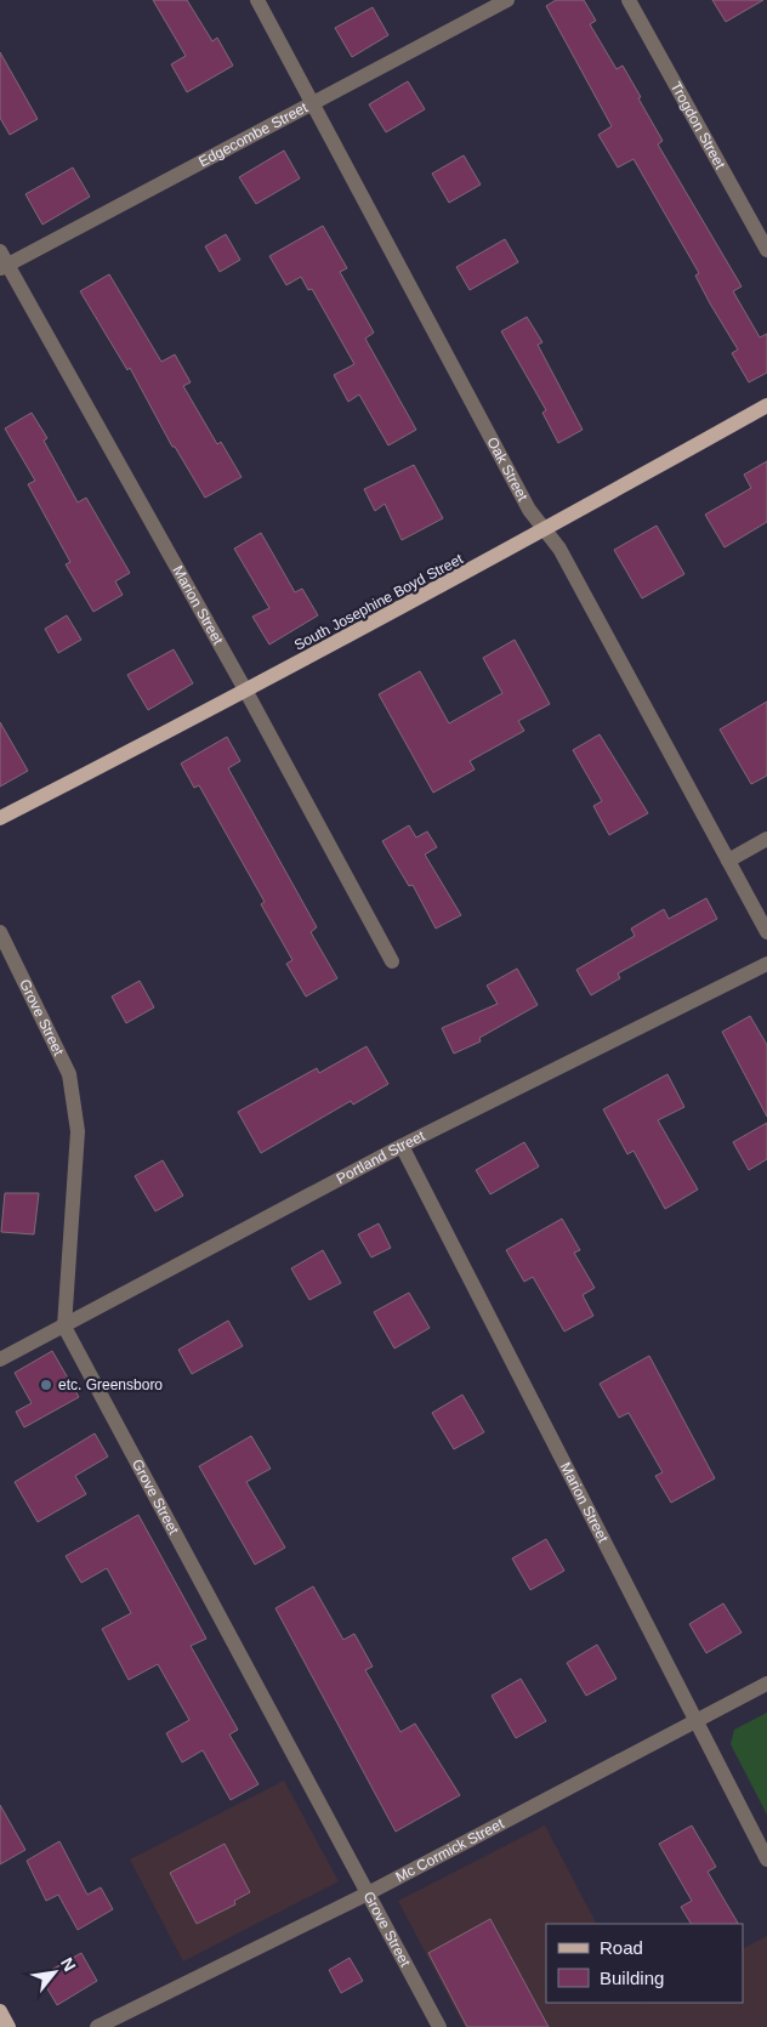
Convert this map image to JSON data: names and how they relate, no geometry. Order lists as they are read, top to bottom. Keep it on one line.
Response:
{"streets":{"main road":["South Josephine Boyd Street"],"street":["Trogdon Street","Edgecombe Street","Oak Street","Marion Street","Grove Street","Portland Street","Mc Cormick Street"]},"crossings":[["Edgecombe Street","Oak Street"],["Edgecombe Street","Marion Street"],["Oak Street","South Josephine Boyd Street"],["South Josephine Boyd Street","Marion Street"],["Marion Street","Portland Street"],["Marion Street","Mc Cormick Street"],["Grove Street","Portland Street"],["Grove Street","Mc Cormick Street"]],"places":["etc. Greensboro"],"legend":["Road","Building"],"north":"top right"}
